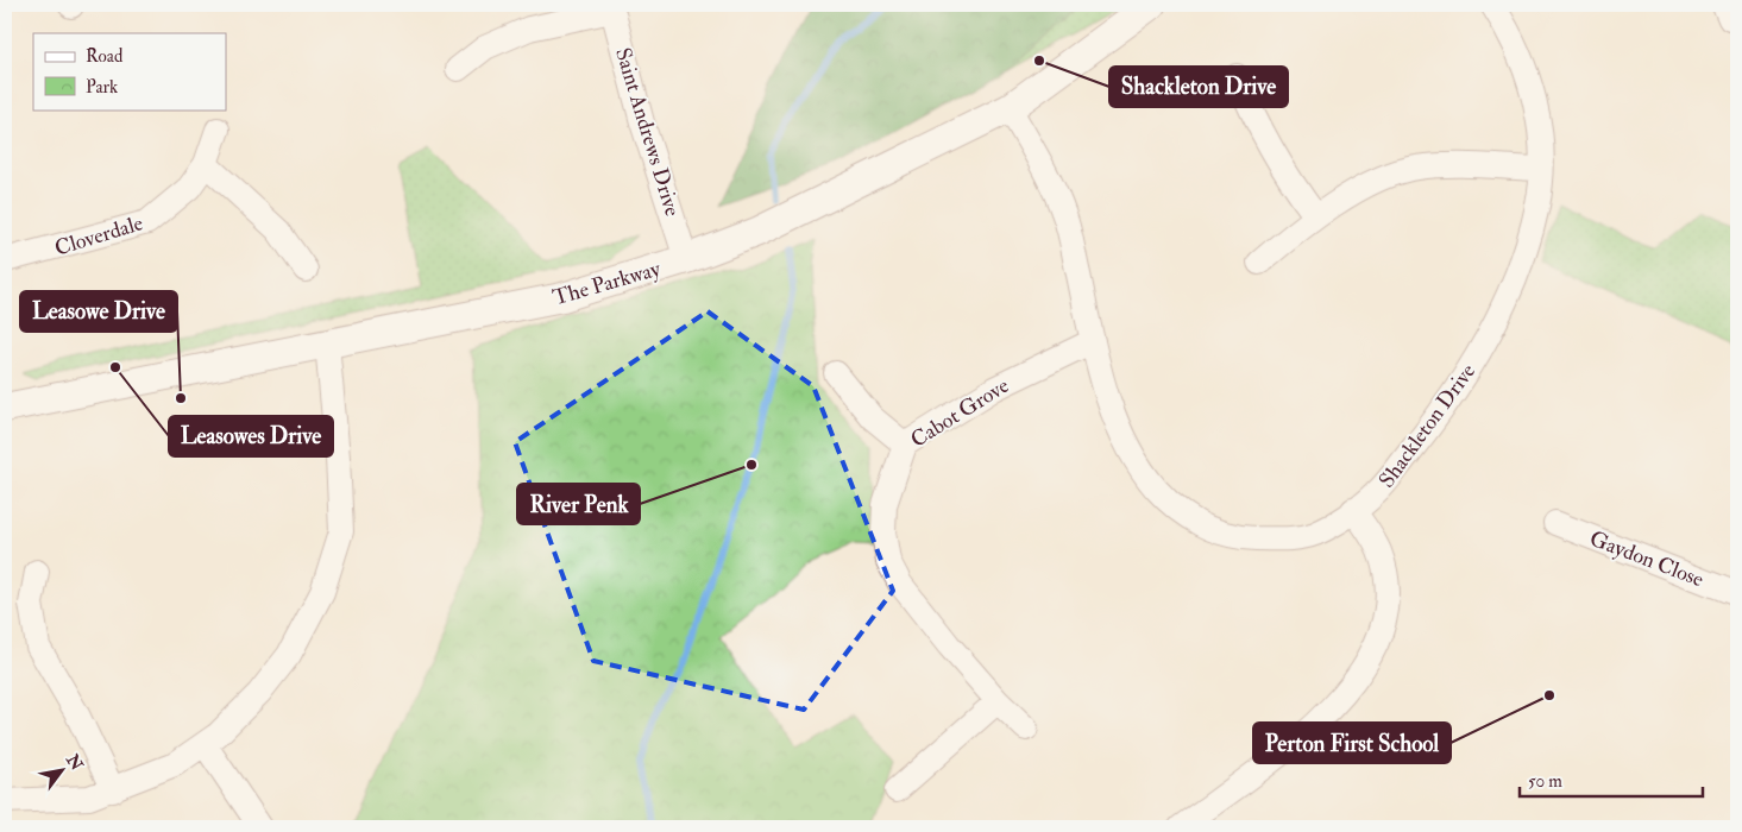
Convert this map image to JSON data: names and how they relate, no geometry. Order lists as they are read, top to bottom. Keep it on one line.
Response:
{"streets":{"street":["Saint Andrews Drive","Cloverdale","The Parkway","Cabot Grove","Shackleton Drive","Gaydon Close"]},"crossings":[["Saint Andrews Drive","The Parkway"],["The Parkway","Shackleton Drive"],["Cabot Grove","Shackleton Drive"]],"places":["Shackleton Drive","Leasowes Drive","Leasowe Drive","River Penk","Perton First School"],"legend":["Road","Park"],"scale_bar":"50 m","north":"top right"}
